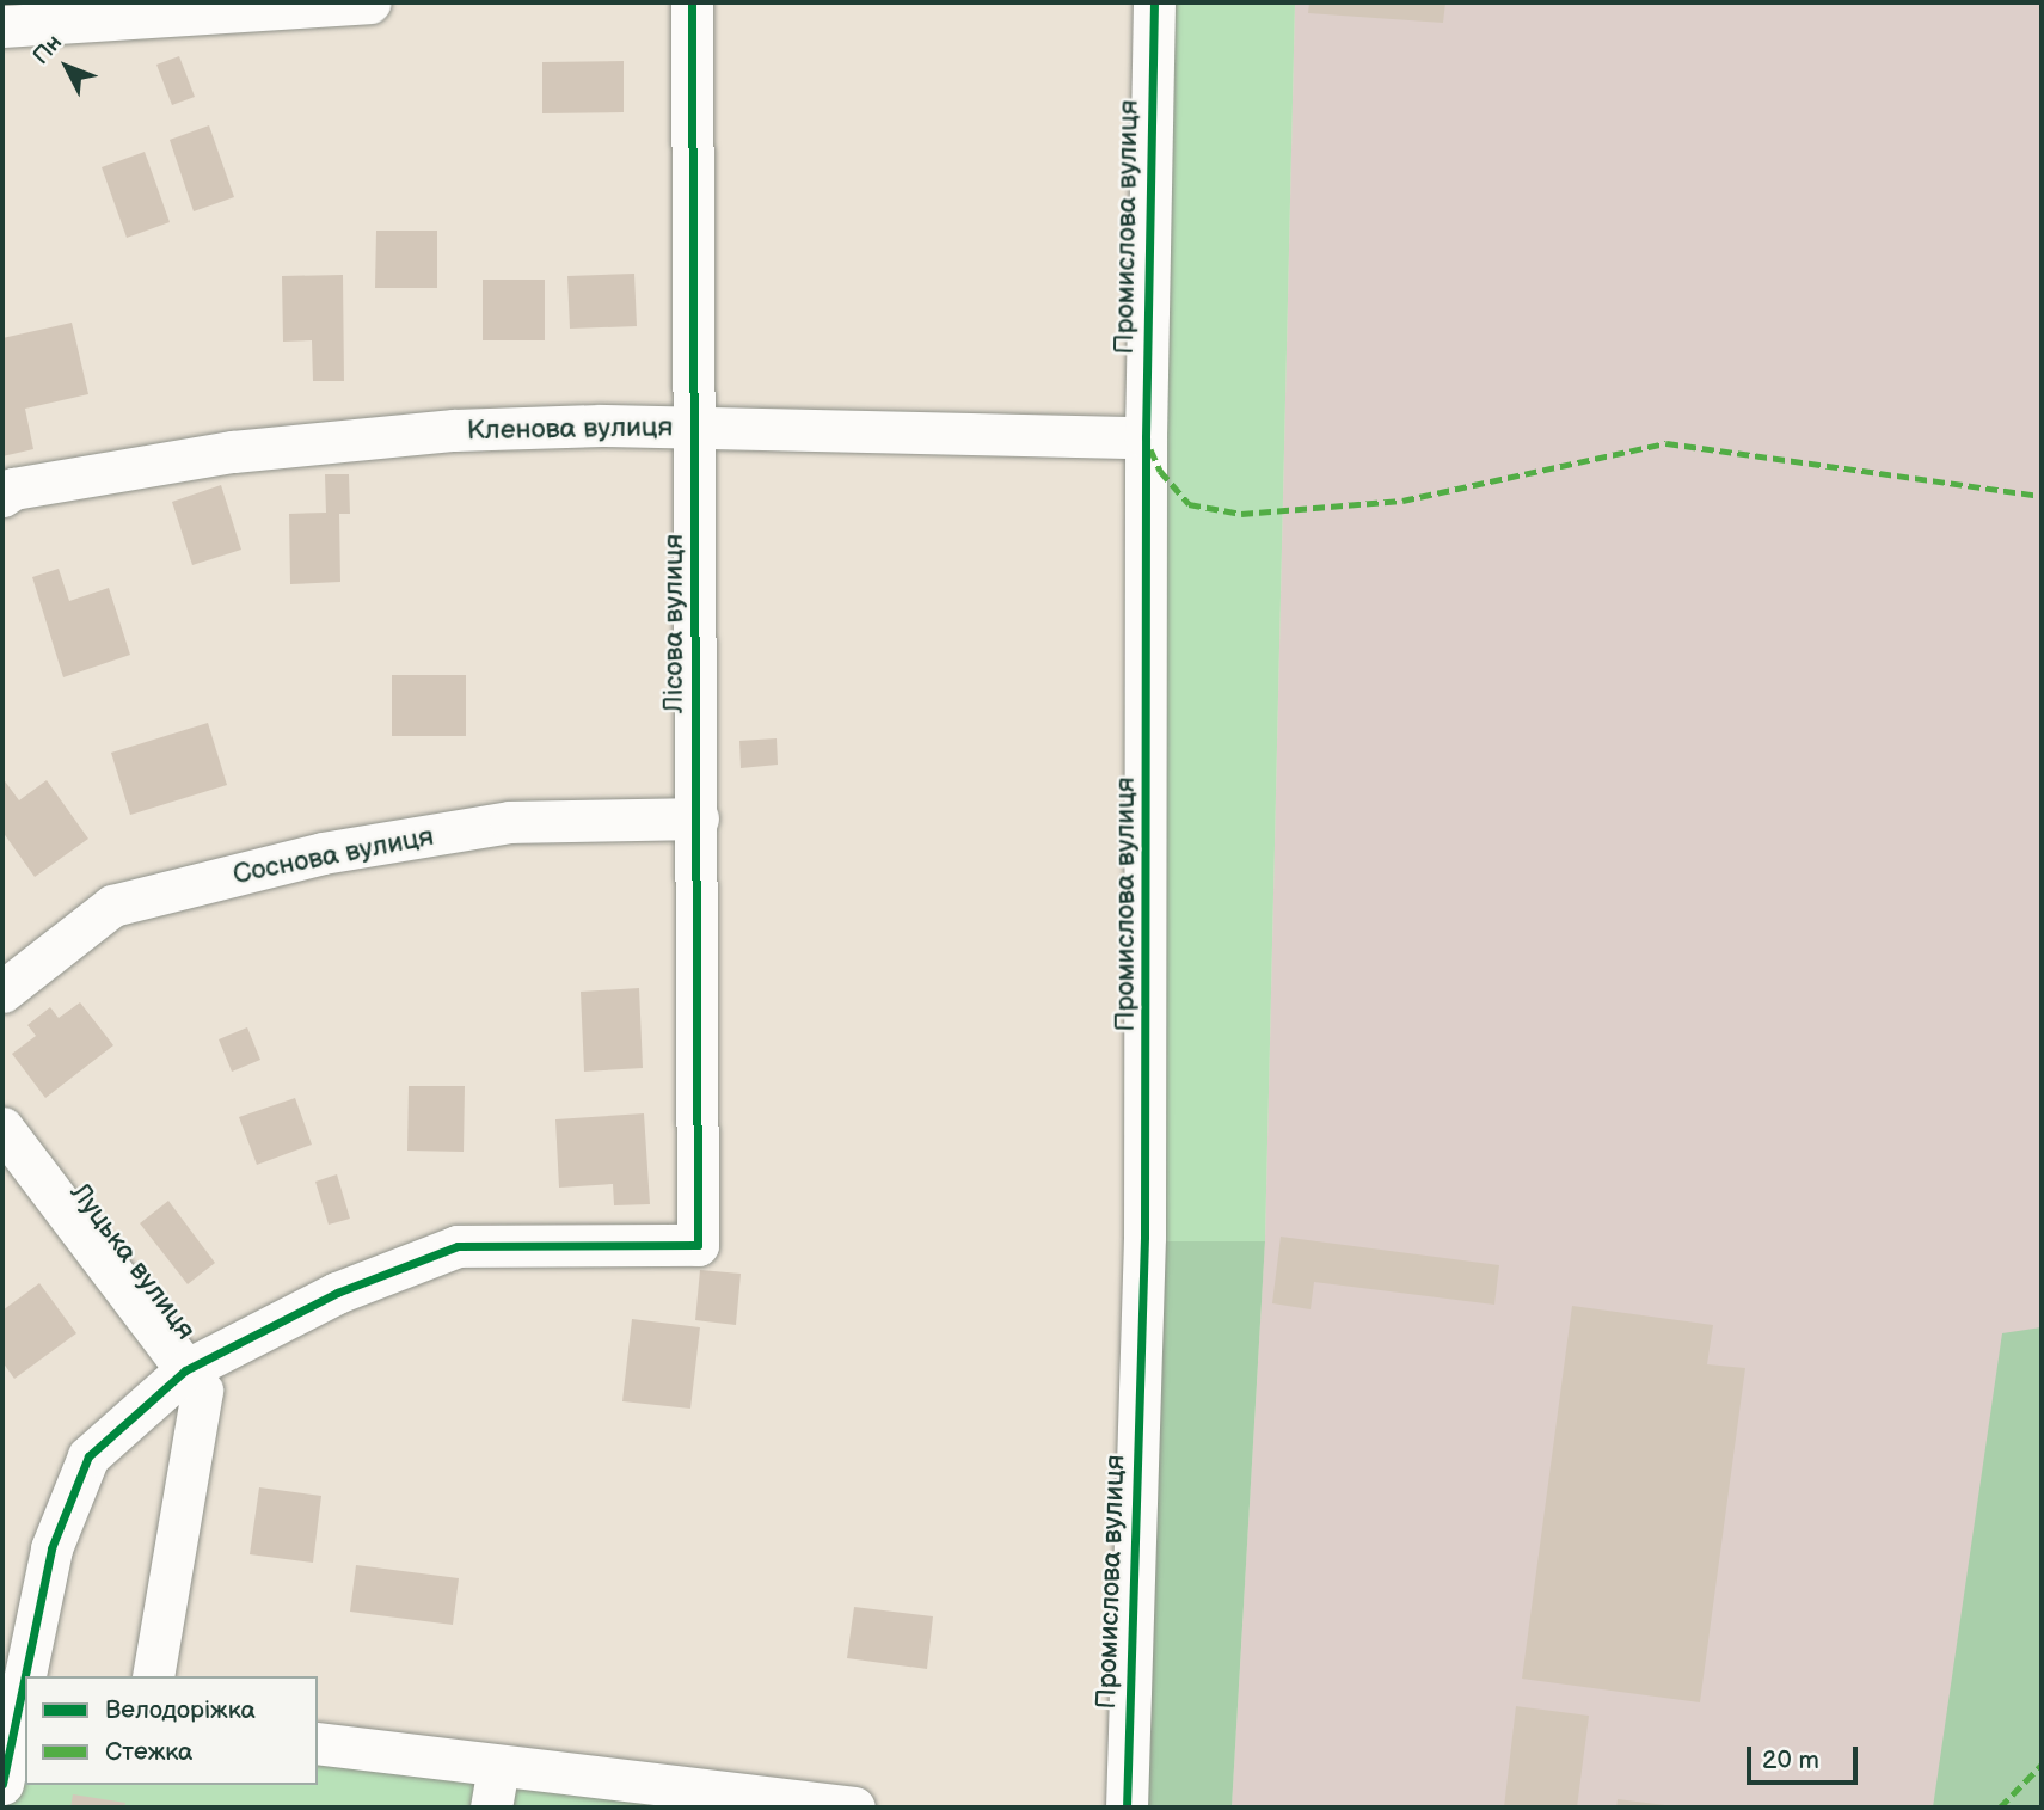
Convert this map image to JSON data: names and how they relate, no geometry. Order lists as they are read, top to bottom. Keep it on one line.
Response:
{"streets":{"street":["Промислова вулиця","Кленова вулиця","Лісова вулиця","Соснова вулиця","Луцька вулиця"]},"crossings":[["Промислова вулиця","Кленова вулиця"],["Кленова вулиця","Лісова вулиця"],["Лісова вулиця","Соснова вулиця"],["Лісова вулиця","Луцька вулиця"]],"legend":["Велодоріжка","Стежка"],"scale_bar":"20 m","north":"top left"}
